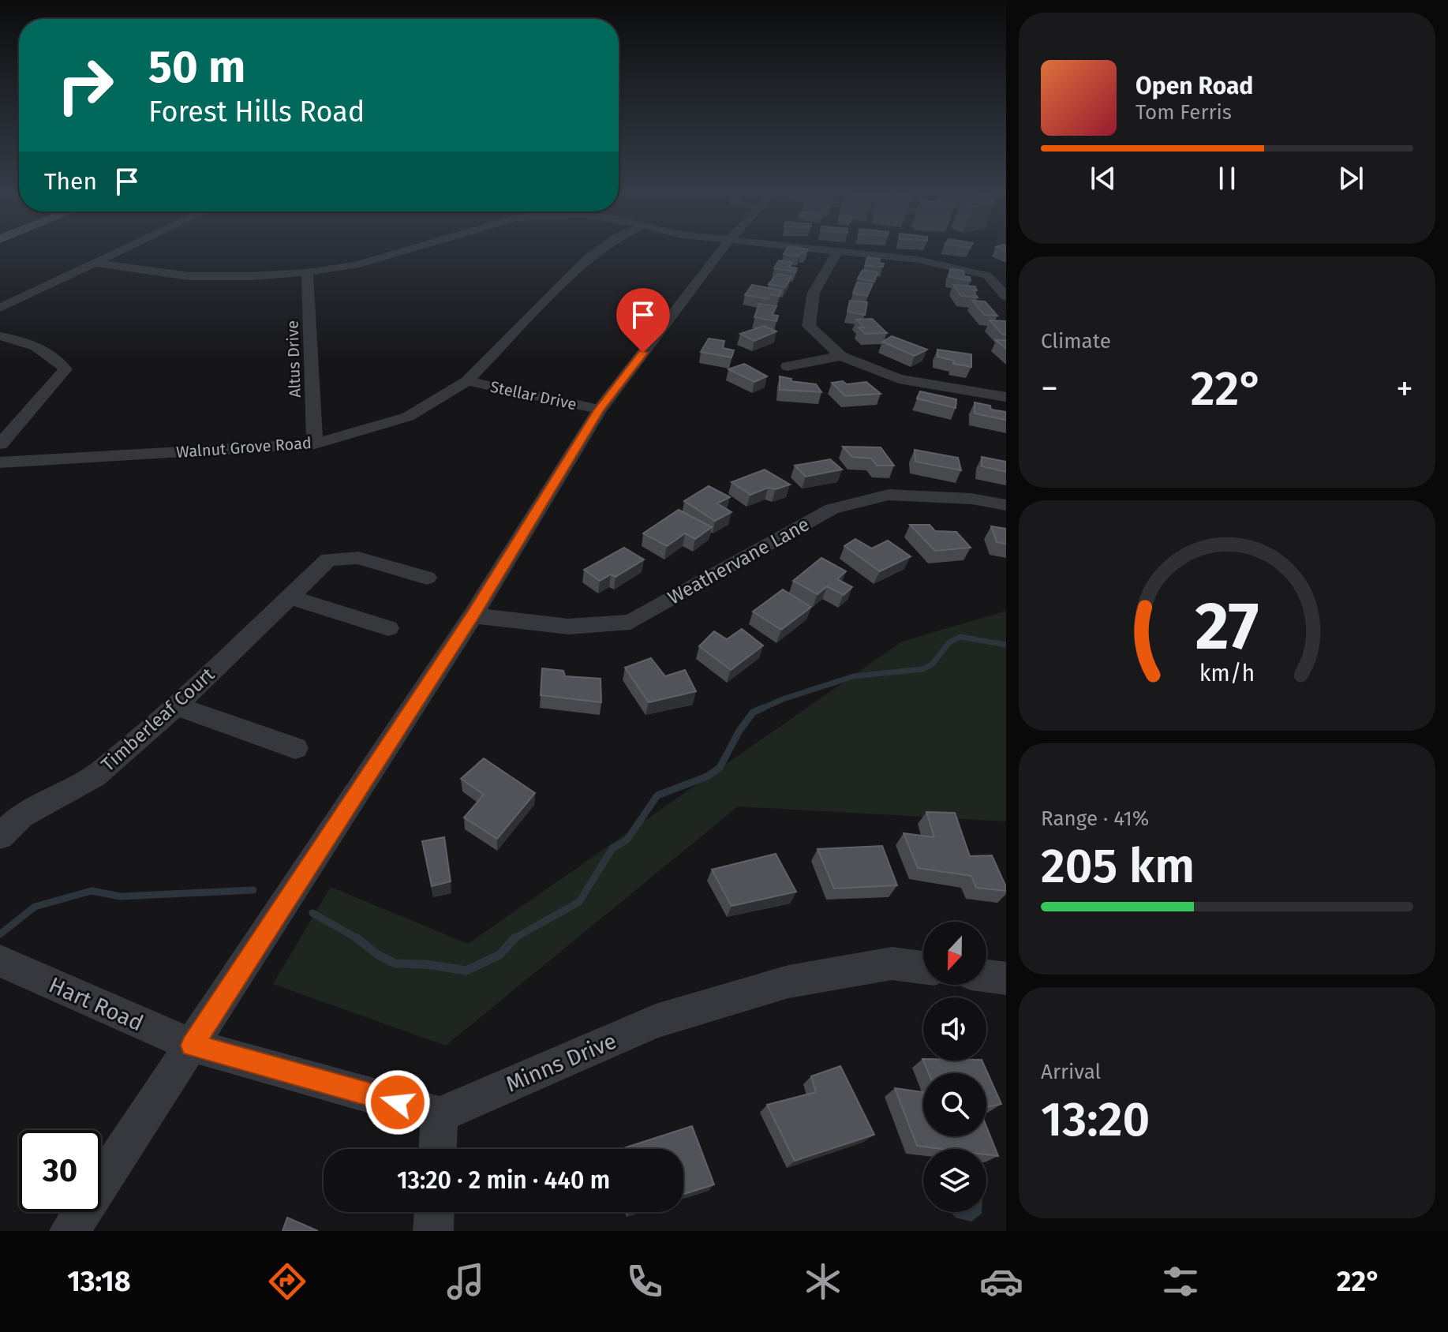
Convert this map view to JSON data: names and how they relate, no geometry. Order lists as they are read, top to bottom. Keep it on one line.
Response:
{"streets":{"street":["Altus Drive","Stellar Drive","Walnut Grove Road","Weathervane Lane","Timberleaf Court","Hart Road","Minns Drive"]},"crossings":[["Altus Drive","Walnut Grove Road"],["Stellar Drive","Walnut Grove Road"]],"north":"bottom","page":{"turn":["50 m","Forest Hills Road"],"song":["Open Road","Tom Ferris"],"then":"Then","tile":["Climate",["Range · 41%","205 km"],["Arrival","13:20"]],"heat":["−","22°","+"],"limit":"30","trip":"13:20 · 2 min · 440 m","tabs":["13:18","22°"],"gauge":["27","km/h"]}}
